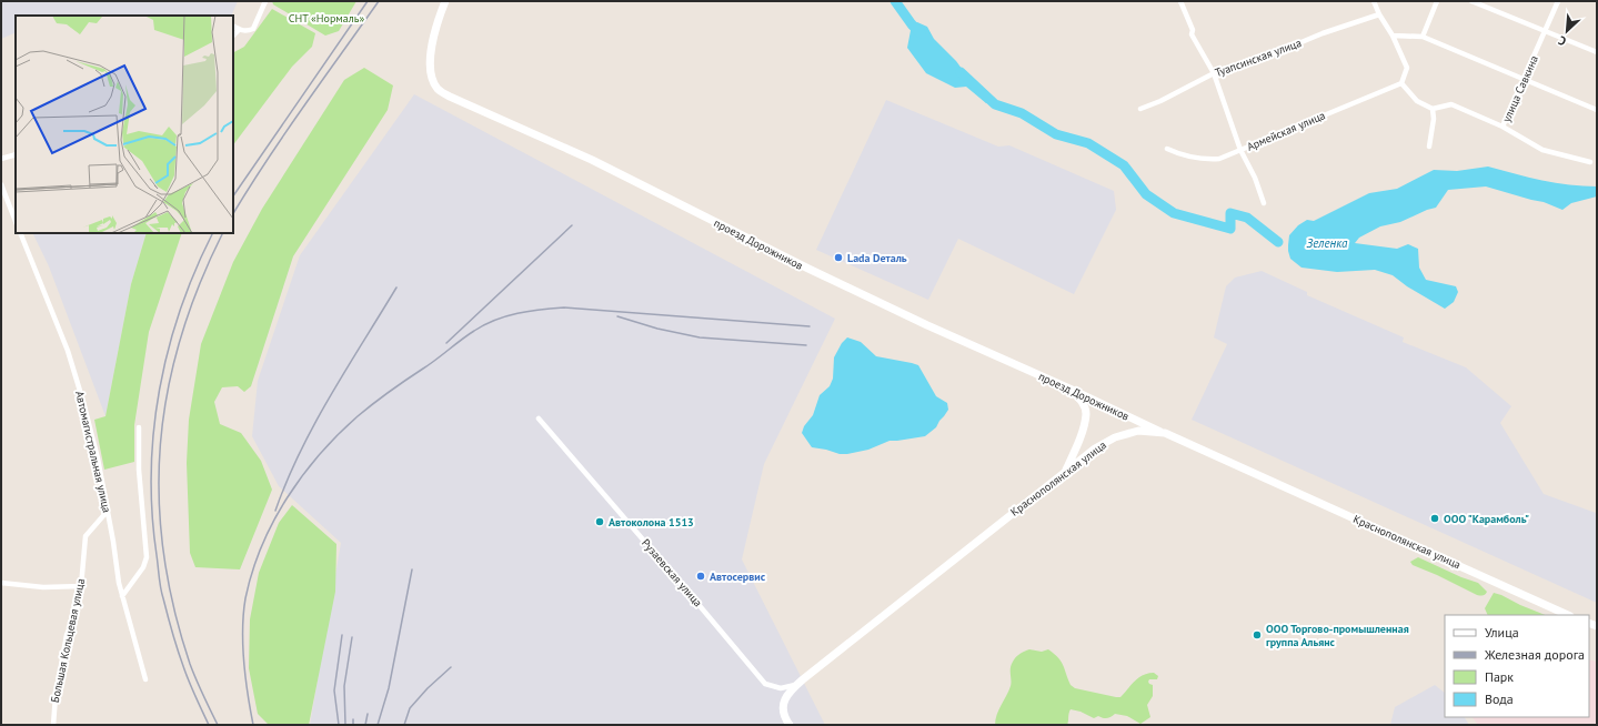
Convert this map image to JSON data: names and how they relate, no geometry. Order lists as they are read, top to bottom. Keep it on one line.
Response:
{"streets":{"main road":["проезд Дорожников","Краснополянская улица"],"street":["Туапсинская улица","улица Савкина","Армейская улица","Автомагистральная улица","Рузаевская улица","Большая Кольцевая улица"]},"crossings":[["проезд Дорожников","Краснополянская улица"],["Автомагистральная улица","Большая Кольцевая улица"],["Краснополянская улица","Рузаевская улица"]],"water":["Зеленка"],"parks":["СНТ «Нормаль»"],"places":["Lada Dеталь","ООО \"Карамболь\"","Автоколона 1513","Автосервис","ООО Торгово-промышленная группа Альянс"],"legend":["Улица","Железная дорога","Парк","Вода"],"north":"bottom left"}
